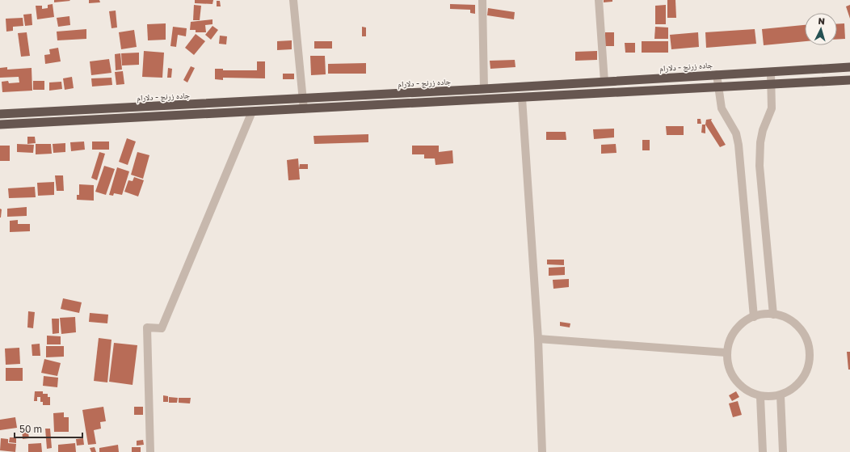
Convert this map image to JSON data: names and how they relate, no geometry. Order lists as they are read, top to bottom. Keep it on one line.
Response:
{"streets":{"highway":["جاده زرنج - دلارام"]},"scale_bar":"50 m","north":"top"}
